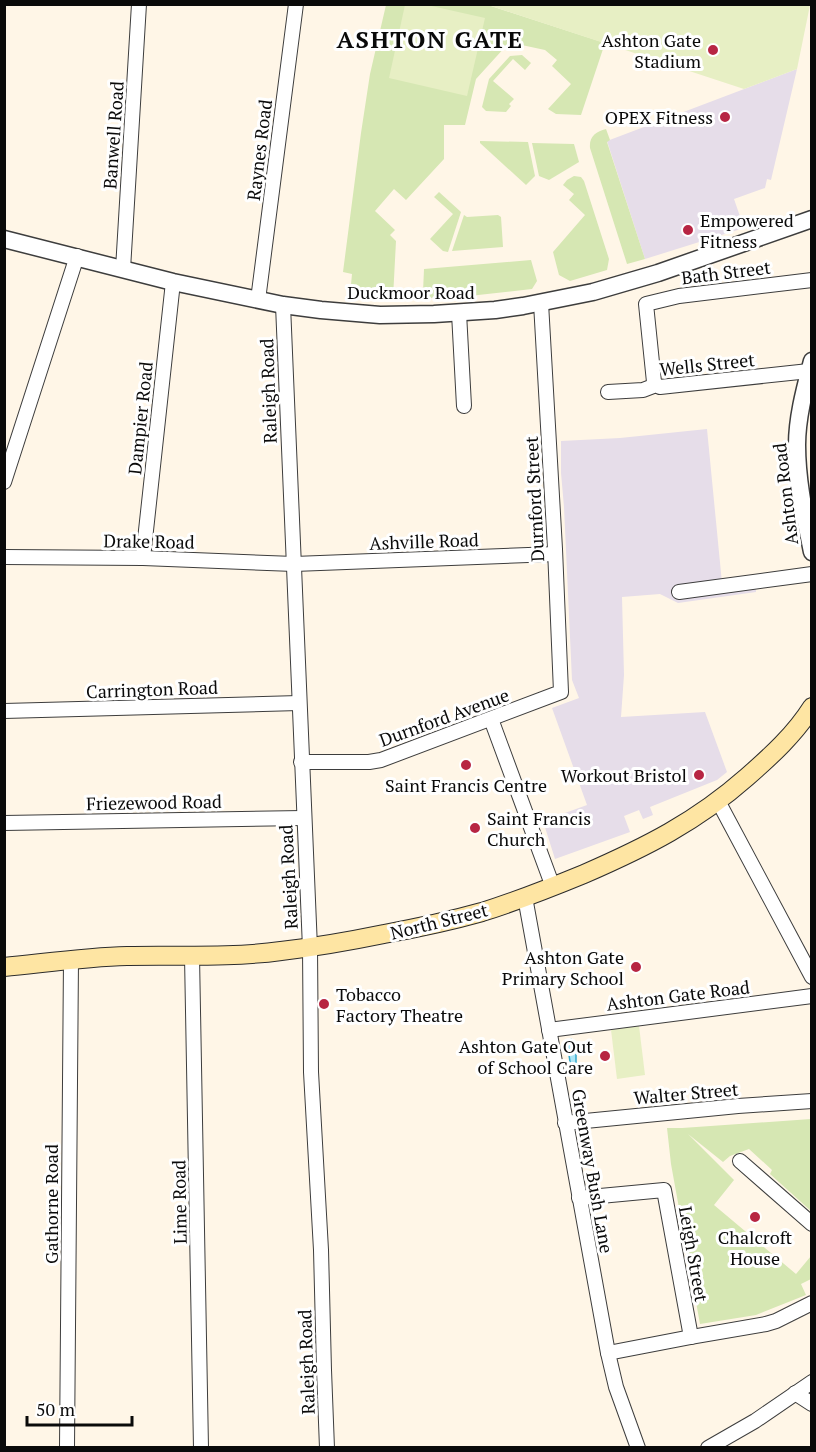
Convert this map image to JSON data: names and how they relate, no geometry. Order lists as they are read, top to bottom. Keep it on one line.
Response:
{"streets":{"main road":["North Street"],"street":["Banwell Road","Raynes Road","Bath Street","Duckmoor Road","Wells Street","Raleigh Road","Dampier Road","Ashton Road","Durnford Street","Drake Road","Ashville Road","Carrington Road","Durnford Avenue","Friezewood Road","Ashton Gate Road","Walter Street","Greenway Bush Lane","Lime Road","Gathorne Road","Leigh Street"]},"crossings":[["Banwell Road","Duckmoor Road"],["Raynes Road","Duckmoor Road"],["Bath Street","Wells Street"],["Duckmoor Road","Raleigh Road"],["Duckmoor Road","Dampier Road"],["Duckmoor Road","Durnford Street"],["Wells Street","Ashton Road"],["Raleigh Road","Drake Road"],["Raleigh Road","Ashville Road"],["Raleigh Road","Carrington Road"],["Raleigh Road","Durnford Avenue"],["Raleigh Road","Friezewood Road"],["Raleigh Road","North Street"],["Dampier Road","Drake Road"],["Durnford Street","Ashville Road"],["Durnford Street","Durnford Avenue"],["Drake Road","Ashville Road"],["North Street","Greenway Bush Lane"],["North Street","Lime Road"],["North Street","Gathorne Road"],["Ashton Gate Road","Greenway Bush Lane"],["Walter Street","Greenway Bush Lane"],["Greenway Bush Lane","Leigh Street"]],"districts":["ASHTON GATE"],"places":["Ashton Gate Stadium","OPEX Fitness","Empowered Fitness","Saint Francis Centre","Workout Bristol","Saint Francis Church","Ashton Gate Primary School","Tobacco Factory Theatre","Ashton Gate Out of School Care","Chalcroft House"],"scale_bar":"50 m"}
